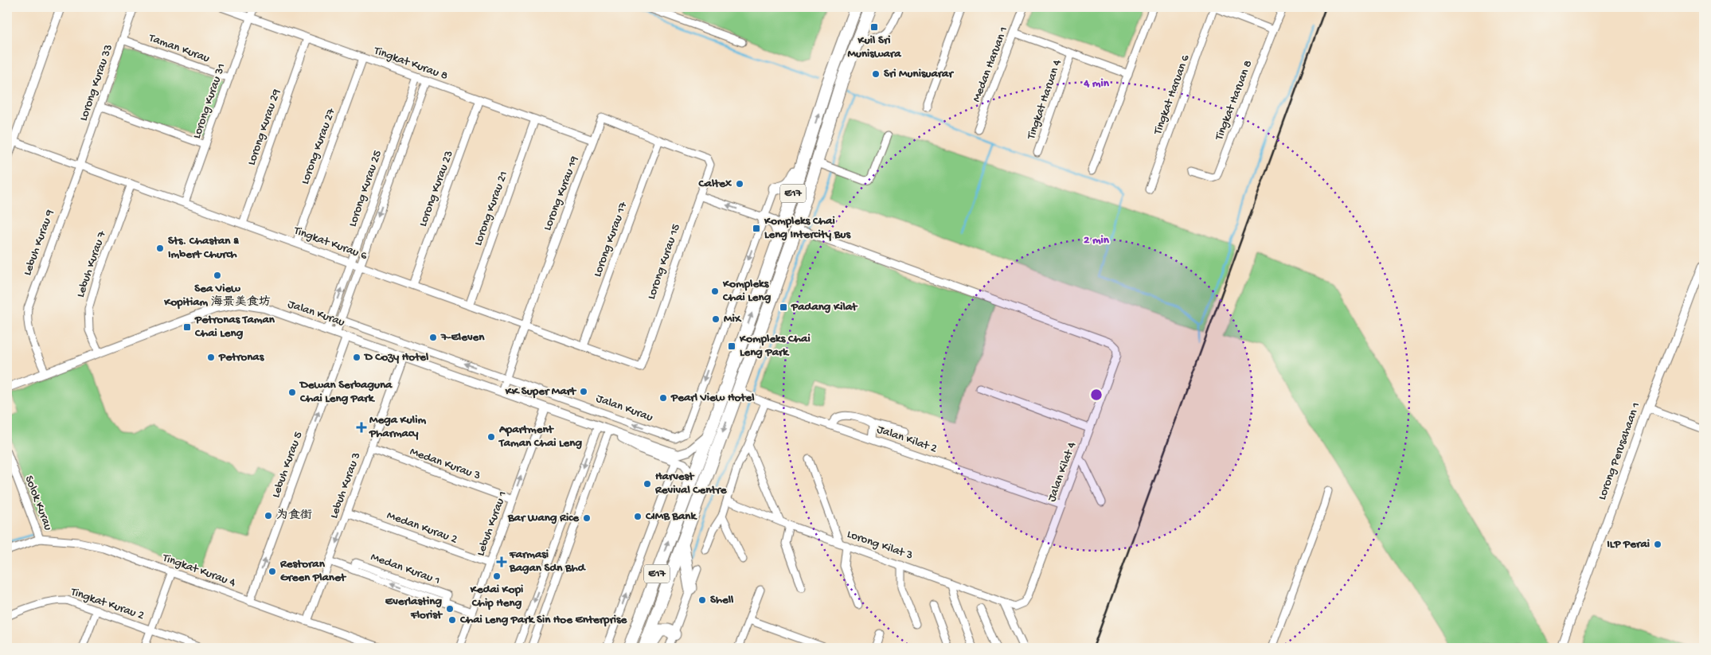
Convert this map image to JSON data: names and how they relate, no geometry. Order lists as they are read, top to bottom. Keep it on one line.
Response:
{"streets":{"highway":["E17"],"street":["Taman Kurau","Tingkat Kurau 8","Medan Haruan 1","Lorong Kurau 33","Tingkat Haruan 6","Tingkat Haruan 4","Tingkat Haruan 8","Lorong Kurau 31","Lorong Kurau 29","Lorong Kurau 27","Lorong Kurau 25","Lorong Kurau 23","Lorong Kurau 19","Lorong Kurau 21","Lorong Kurau 17","Lebuh Kurau 9","Tingkat Kurau 6","Lorong Kurau 15","Lebuh Kurau 7","Jalan Kurau","Jalan Kilat 2","Lorong Perusahaan 1","Medan Kurau 3","Lebuh Kurau 5","Jalan Kilat 4","Lebuh Kurau 3","Solok Kurau","Lebuh Kurau 1","Medan Kurau 2","Lorong Kilat 3","Medan Kurau 1","Tingkat Kurau 4","Tingkat Kurau 2"]},"crossings":[["Taman Kurau","Lorong Kurau 33"],["Taman Kurau","Lorong Kurau 31"],["Tingkat Kurau 8","Lorong Kurau 31"],["Tingkat Kurau 8","Lorong Kurau 29"],["Tingkat Kurau 8","Lorong Kurau 27"],["Tingkat Kurau 8","Lorong Kurau 25"],["Tingkat Kurau 8","Lorong Kurau 23"],["Tingkat Kurau 8","Lorong Kurau 19"],["Tingkat Kurau 8","Lorong Kurau 21"],["Lorong Kurau 33","Lebuh Kurau 9"],["Lorong Kurau 33","Tingkat Kurau 6"],["Lorong Kurau 31","Tingkat Kurau 6"],["Lorong Kurau 29","Tingkat Kurau 6"],["Lorong Kurau 27","Tingkat Kurau 6"],["Lorong Kurau 25","Tingkat Kurau 6"],["Lorong Kurau 25","Jalan Kurau"],["Lorong Kurau 23","Tingkat Kurau 6"],["Lorong Kurau 19","Lorong Kurau 17"],["Lorong Kurau 19","Tingkat Kurau 6"],["Lorong Kurau 19","Lorong Kurau 15"],["Lorong Kurau 19","Jalan Kurau"],["E17","Jalan Kurau"],["E17","Jalan Kilat 2"],["E17","Jalan Kilat 4"],["Lorong Kurau 21","Tingkat Kurau 6"],["Lorong Kurau 17","Tingkat Kurau 6"],["Lebuh Kurau 9","Tingkat Kurau 6"],["Lebuh Kurau 9","Jalan Kurau"],["Tingkat Kurau 6","Lorong Kurau 15"],["Tingkat Kurau 6","Lebuh Kurau 7"],["Lebuh Kurau 7","Jalan Kurau"],["Jalan Kurau","Lebuh Kurau 5"],["Jalan Kurau","Lebuh Kurau 3"],["Jalan Kurau","Lebuh Kurau 1"],["Jalan Kilat 2","Jalan Kilat 4"],["Medan Kurau 3","Lebuh Kurau 3"],["Medan Kurau 3","Lebuh Kurau 1"],["Lebuh Kurau 5","Tingkat Kurau 4"],["Jalan Kilat 4","Lorong Kilat 3"],["Lebuh Kurau 3","Medan Kurau 2"],["Lebuh Kurau 3","Medan Kurau 1"],["Lebuh Kurau 3","Tingkat Kurau 4"],["Solok Kurau","Tingkat Kurau 4"],["Lebuh Kurau 1","Medan Kurau 2"],["Lebuh Kurau 1","Medan Kurau 1"]],"one_way":["Lebuh Kurau 5"],"places":{"transit":["Kuil Sri Muniswara","Kompleks Chai Leng Intercity Bus","Padang Kilat","Petronas Taman Chai Leng","Kompleks Chai Leng Park"],"other":["Sri Munisuarar","Caltex","Sts. Chastan & Imbert Church","Sea View Kopitiam 海景美食坊","Kompleks Chai Leng","MiX","7-Eleven","Petronas","D Cozy Hotel","KK Super Mart","Dewan Serbaguna Chai Leng Park","Pearl View Hotel","Apartment Taman Chai Leng","Harvest Revival Centre","为食街","CIMB Bank","Bar Wang Rice","ILP Perai","Restoran Green Planet","Kedai Kopi Chip Heng","Shell","Everlasting Florist","Chai Leng Park Sin Hoe Enterprise"],"health":["Mega Kulim Pharmacy","Farmasi Bagan Sdn Bhd"]},"rings":["4 min","2 min"]}
